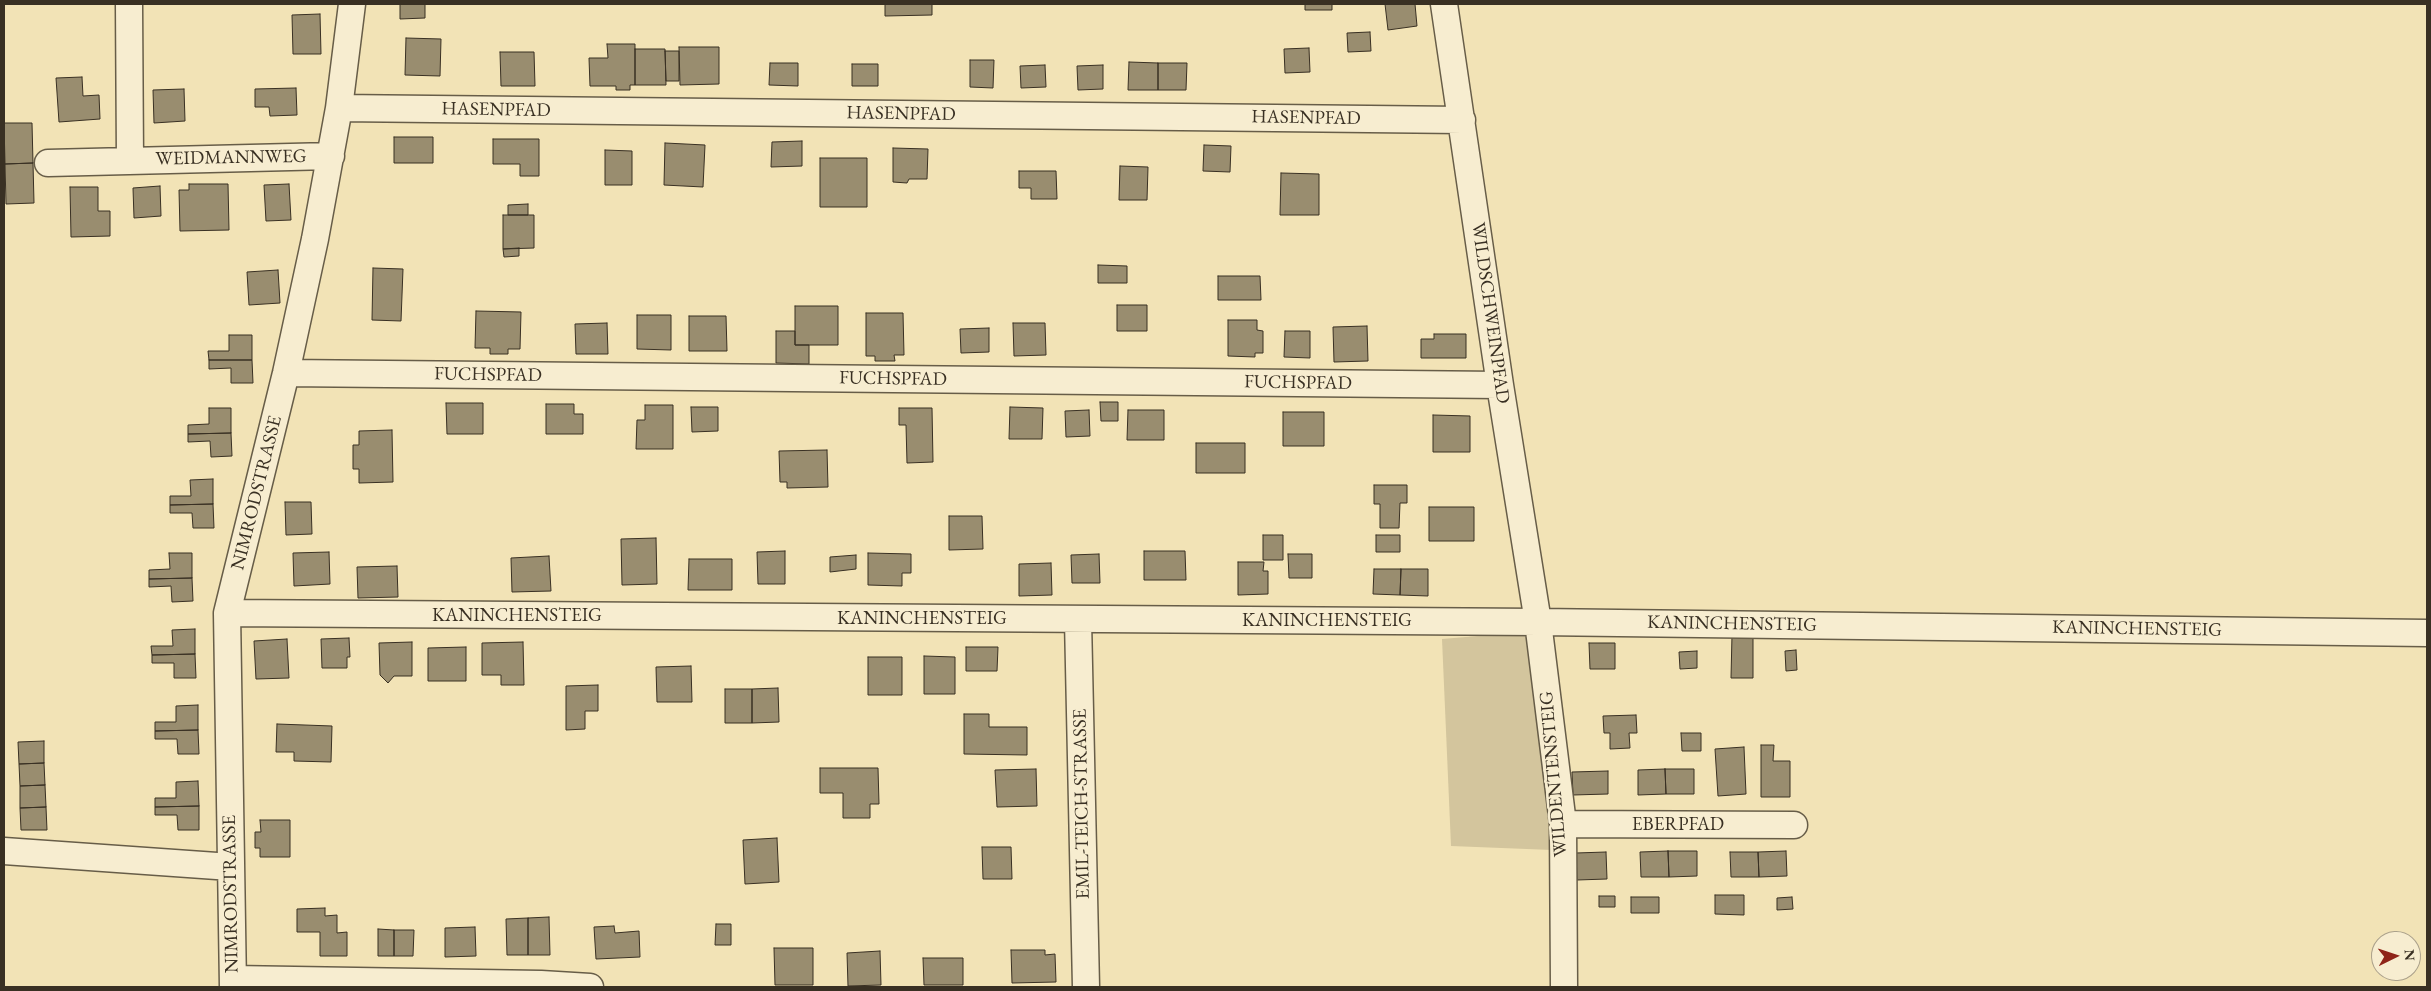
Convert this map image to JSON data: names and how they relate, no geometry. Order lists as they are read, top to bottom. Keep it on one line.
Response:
{"streets":{"street":["HASENPFAD","WEIDMANNWEG","WILDSCHWEINPFAD","FUCHSPFAD","NIMRODSTRASSE","KANINCHENSTEIG","WILDENTENSTEIG","EMIL-TEICH-STRASSE","EBERPFAD"]},"crossings":[["HASENPFAD","WILDSCHWEINPFAD"],["HASENPFAD","NIMRODSTRASSE"],["WEIDMANNWEG","NIMRODSTRASSE"],["WILDSCHWEINPFAD","FUCHSPFAD"],["WILDSCHWEINPFAD","KANINCHENSTEIG"],["WILDSCHWEINPFAD","WILDENTENSTEIG"],["FUCHSPFAD","NIMRODSTRASSE"],["NIMRODSTRASSE","KANINCHENSTEIG"],["KANINCHENSTEIG","WILDENTENSTEIG"],["KANINCHENSTEIG","EMIL-TEICH-STRASSE"],["WILDENTENSTEIG","EBERPFAD"]],"north":"right"}
